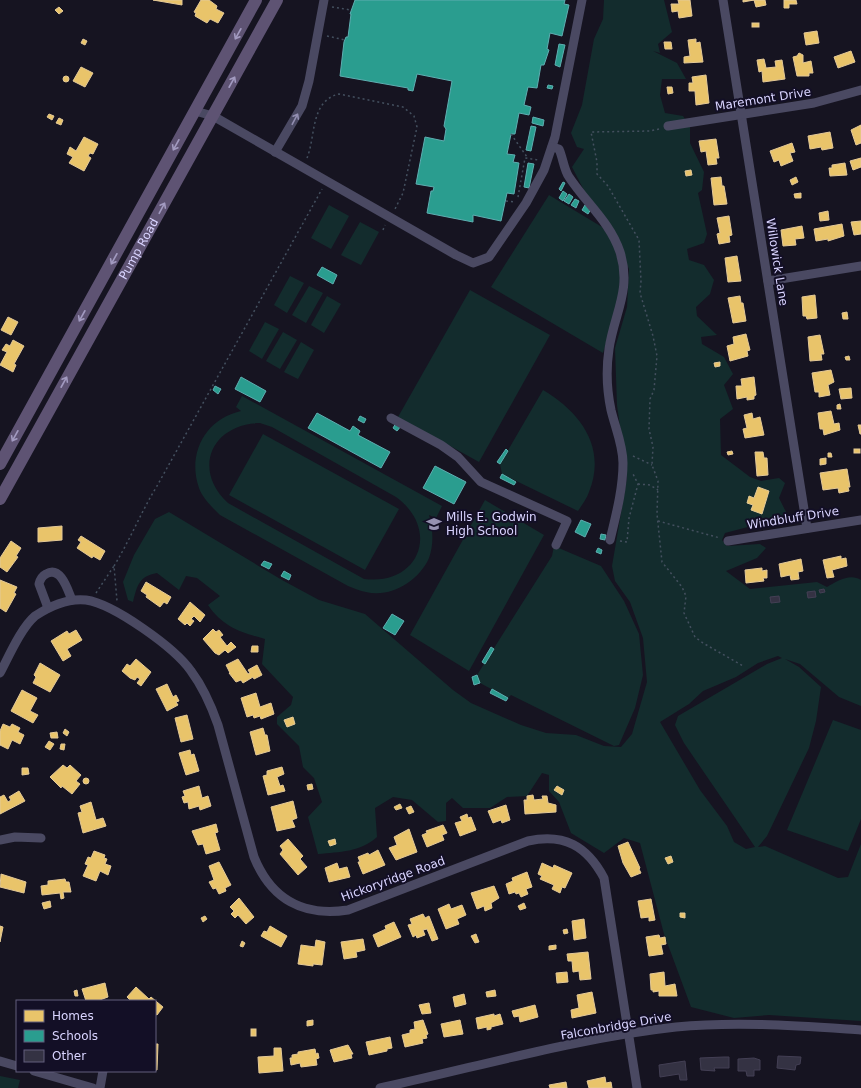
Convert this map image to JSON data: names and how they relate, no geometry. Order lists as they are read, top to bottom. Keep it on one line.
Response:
{"streets":{"main road":["Pump Road"],"street":["Maremont Drive","Willowick Lane","Windbluff Drive","Hickoryridge Road","Falconbridge Drive"]},"crossings":[["Maremont Drive","Willowick Lane"],["Willowick Lane","Windbluff Drive"],["Hickoryridge Road","Falconbridge Drive"]],"places":{"school or university":["Mills E. Godwin High School"]},"legend":["Homes","Schools","Other"]}
